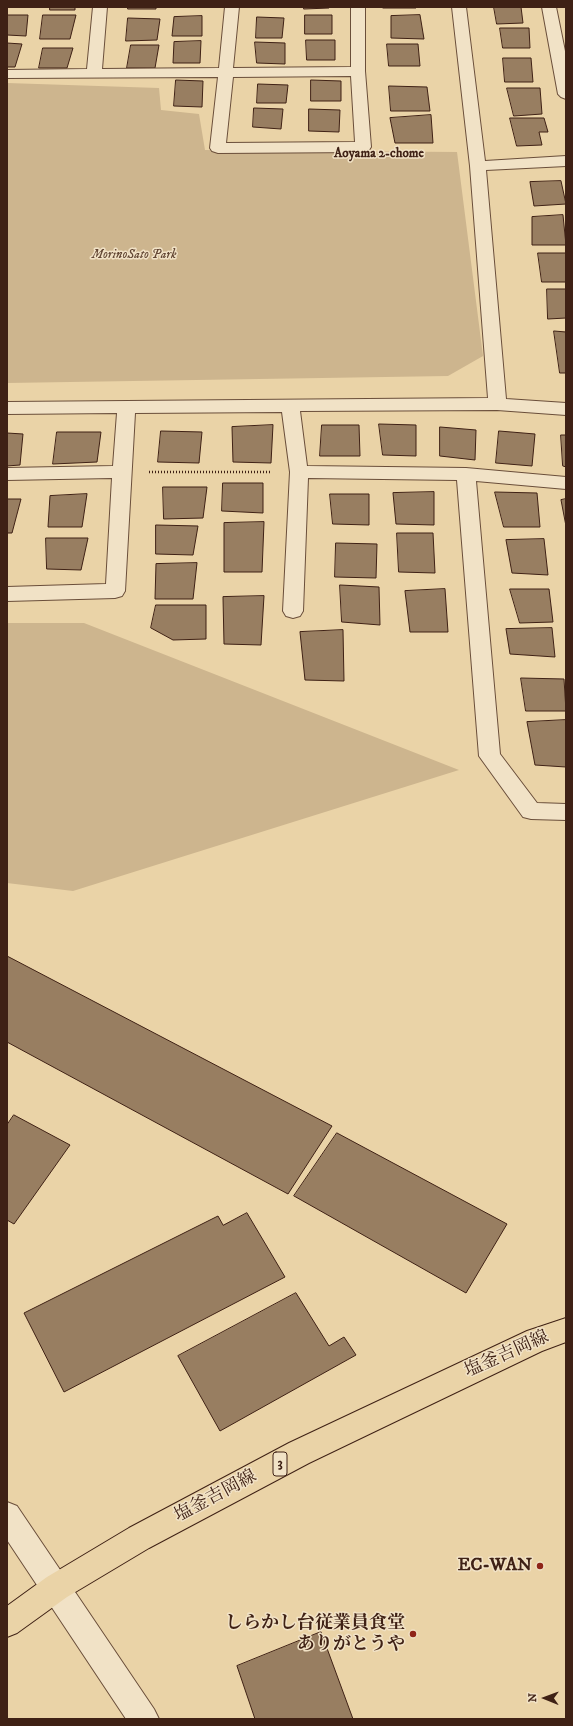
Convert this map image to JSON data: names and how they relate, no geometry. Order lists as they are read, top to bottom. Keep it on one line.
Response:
{"streets":{"main road":["塩釜吉岡線","3"]},"districts":["Aoyama 2-chome"],"parks":["MorinoSato Park"],"places":["EC-WAN","しらかし台従業員食堂 ありがとうや"],"north":"left"}
